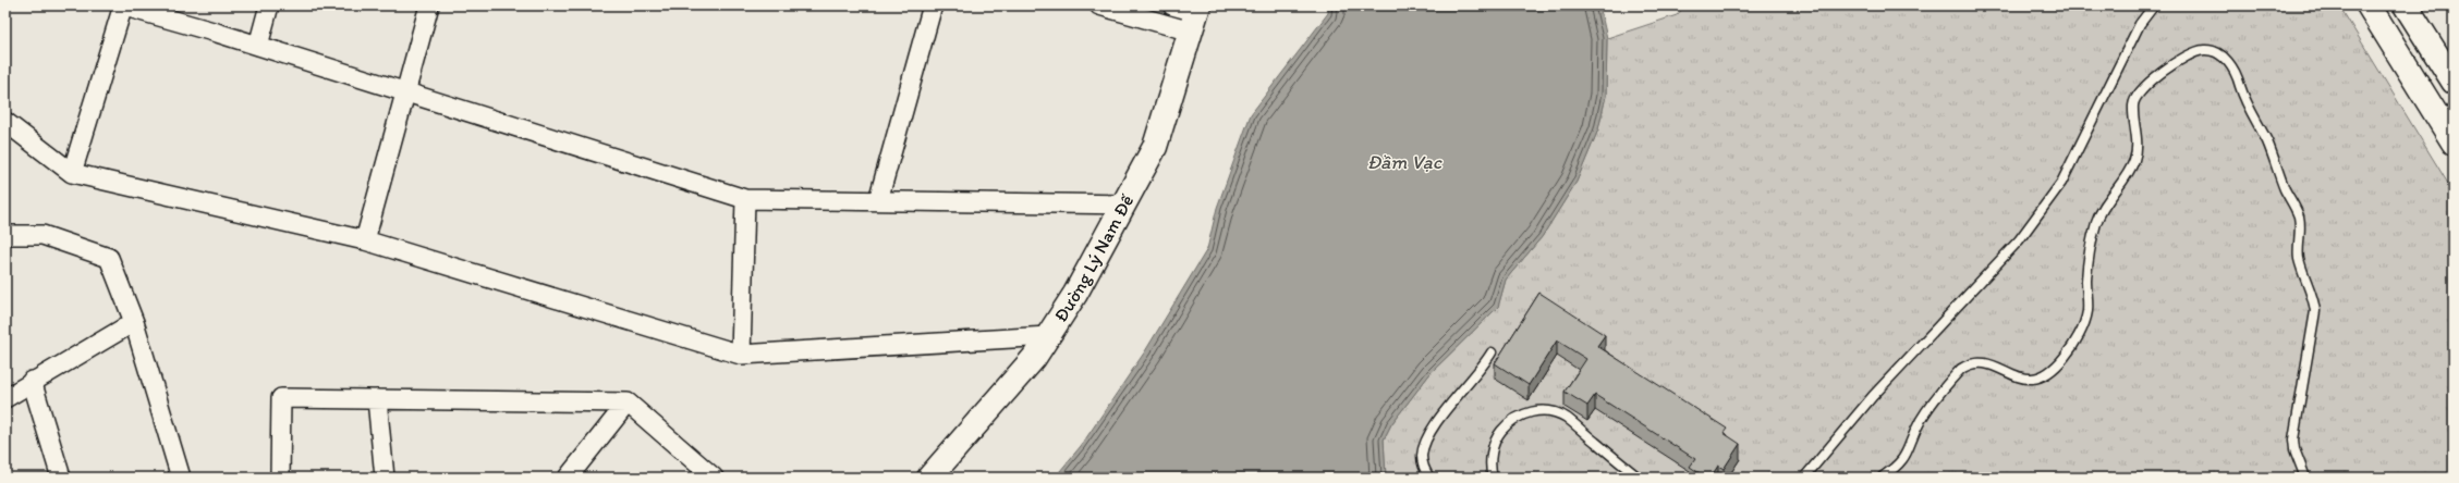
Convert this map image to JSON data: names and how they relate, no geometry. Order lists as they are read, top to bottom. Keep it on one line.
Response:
{"streets":{"street":["Đường Lý Nam Đế"]},"water":["Đầm Vạc"]}
